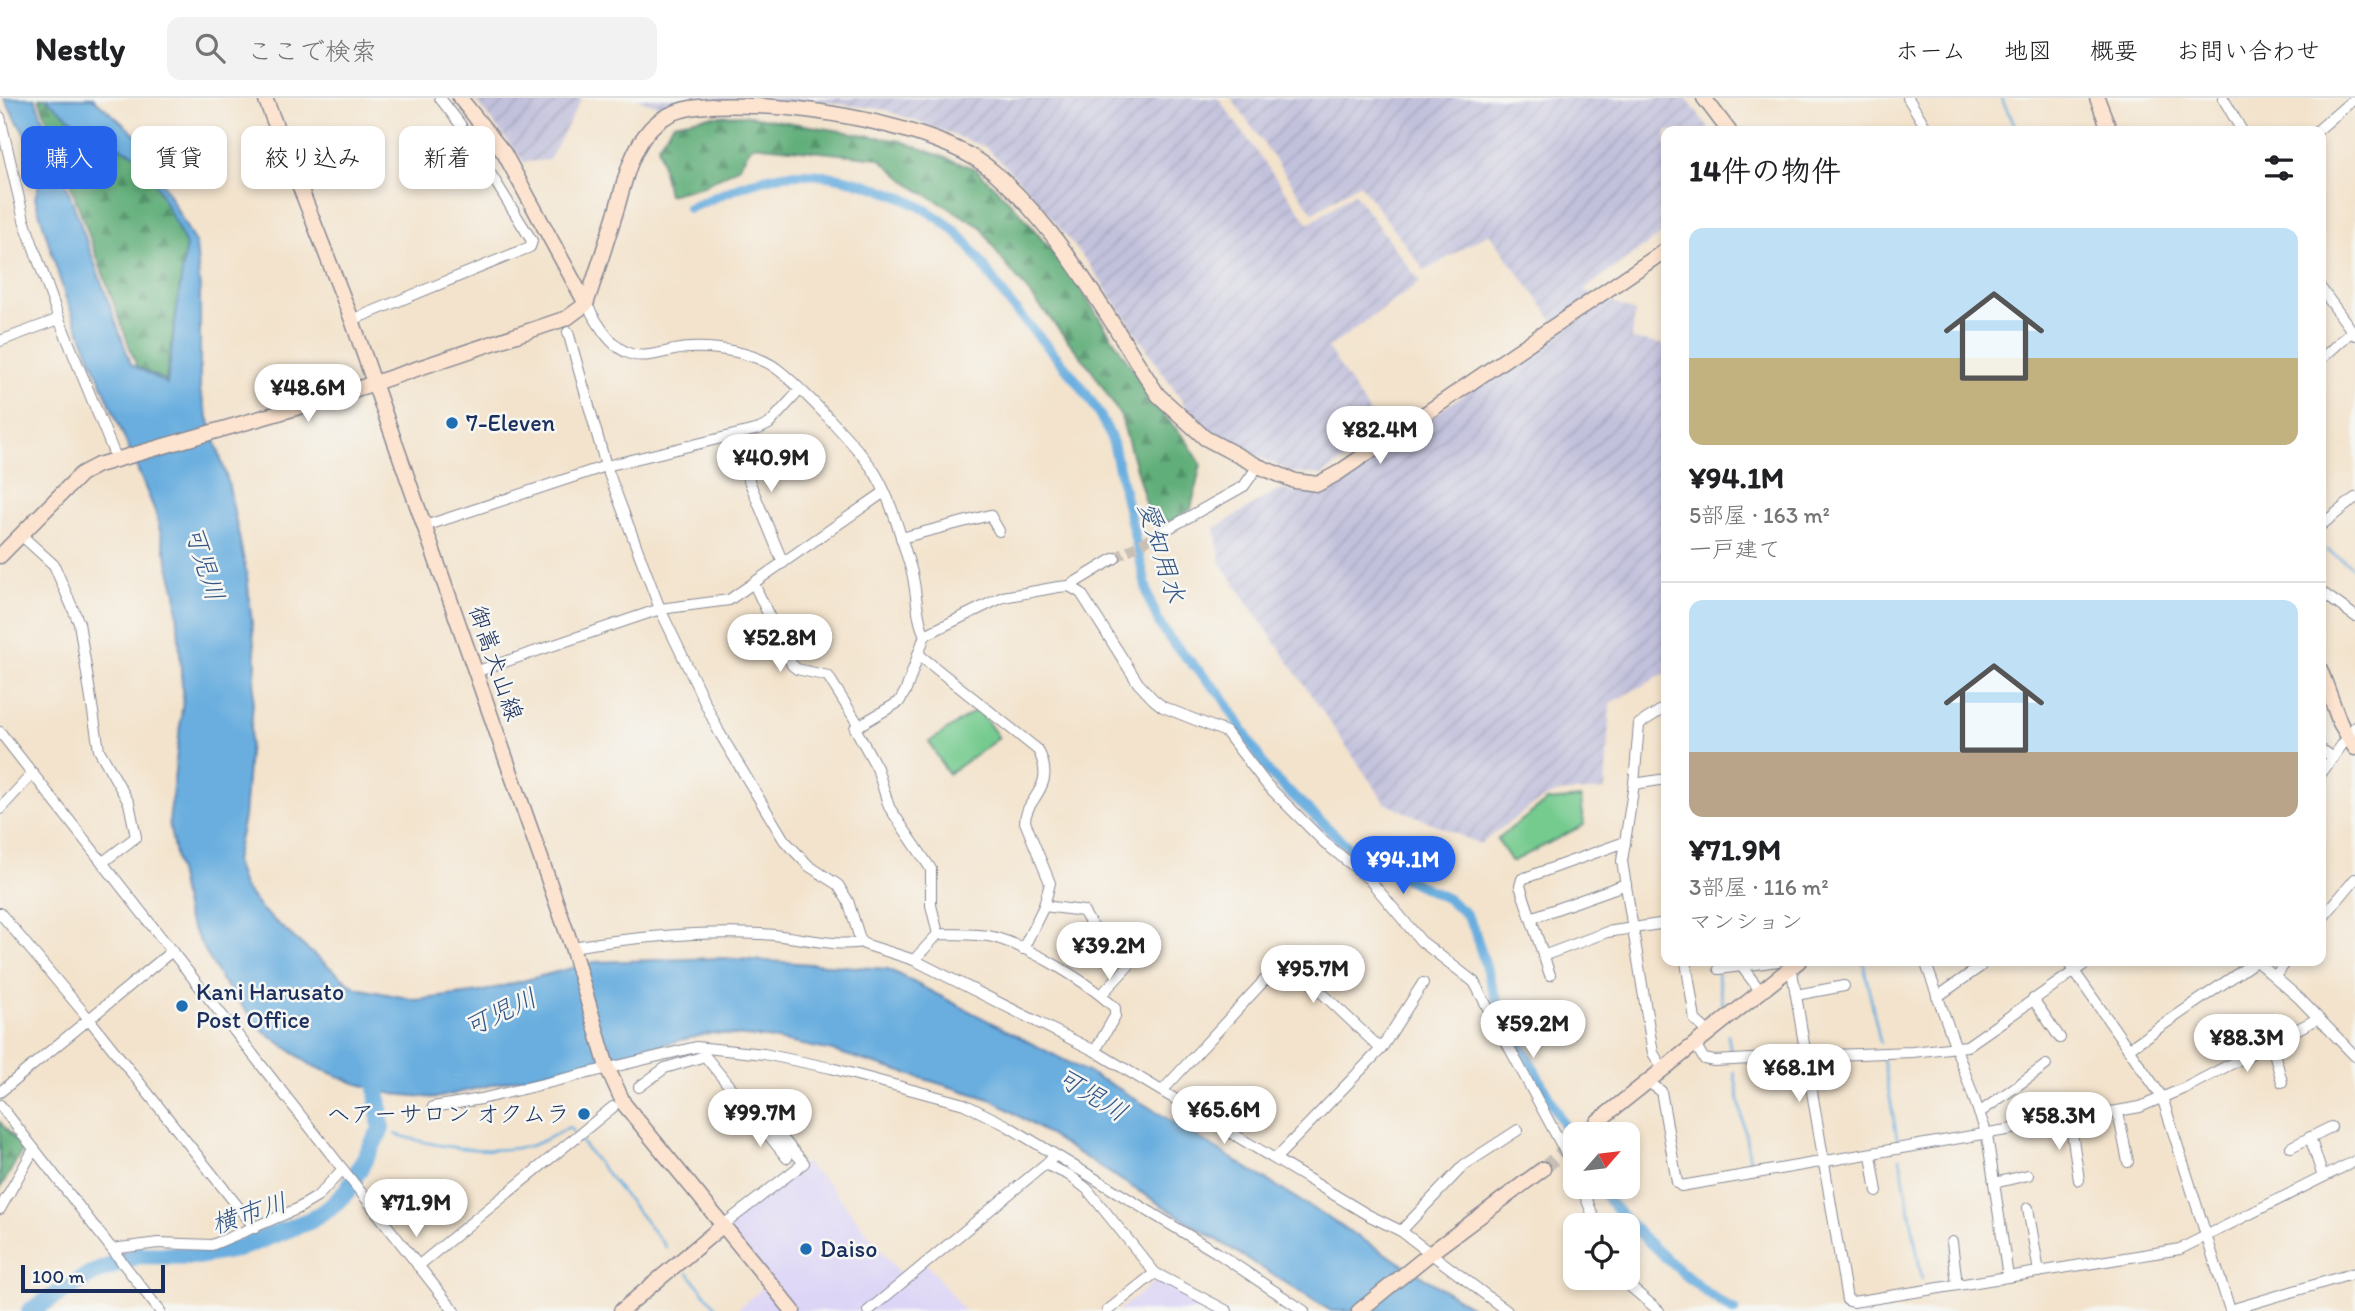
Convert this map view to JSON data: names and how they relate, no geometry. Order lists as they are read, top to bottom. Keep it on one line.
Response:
{"streets":{"street":["御嵩犬山線"]},"water":["愛知用水","可児川","横市川"],"places":["7-Eleven","Kani Harusato Post Office","ヘアーサロン オクムラ","Daiso"],"scale_bar":"100 m","north":"top right","page":{"header":"Nestly","search":"ここで検索","nav":["ホーム","地図","概要","お問い合わせ"],"chip":["購入","賃貸","絞り込み","新着"],"heading":"14件の物件","list":[{"name":"¥94.1M","note":"5部屋 · 163 m² · 一戸建て"},{"name":"¥71.9M","note":"3部屋 · 116 m² · マンション"}],"price":["¥48.6M","¥82.4M","¥40.9M","¥52.8M","¥94.1M","¥39.2M","¥95.7M","¥59.2M","¥88.3M","¥68.1M","¥65.6M","¥99.7M","¥58.3M","¥71.9M"],"scale":"100 m"}}
